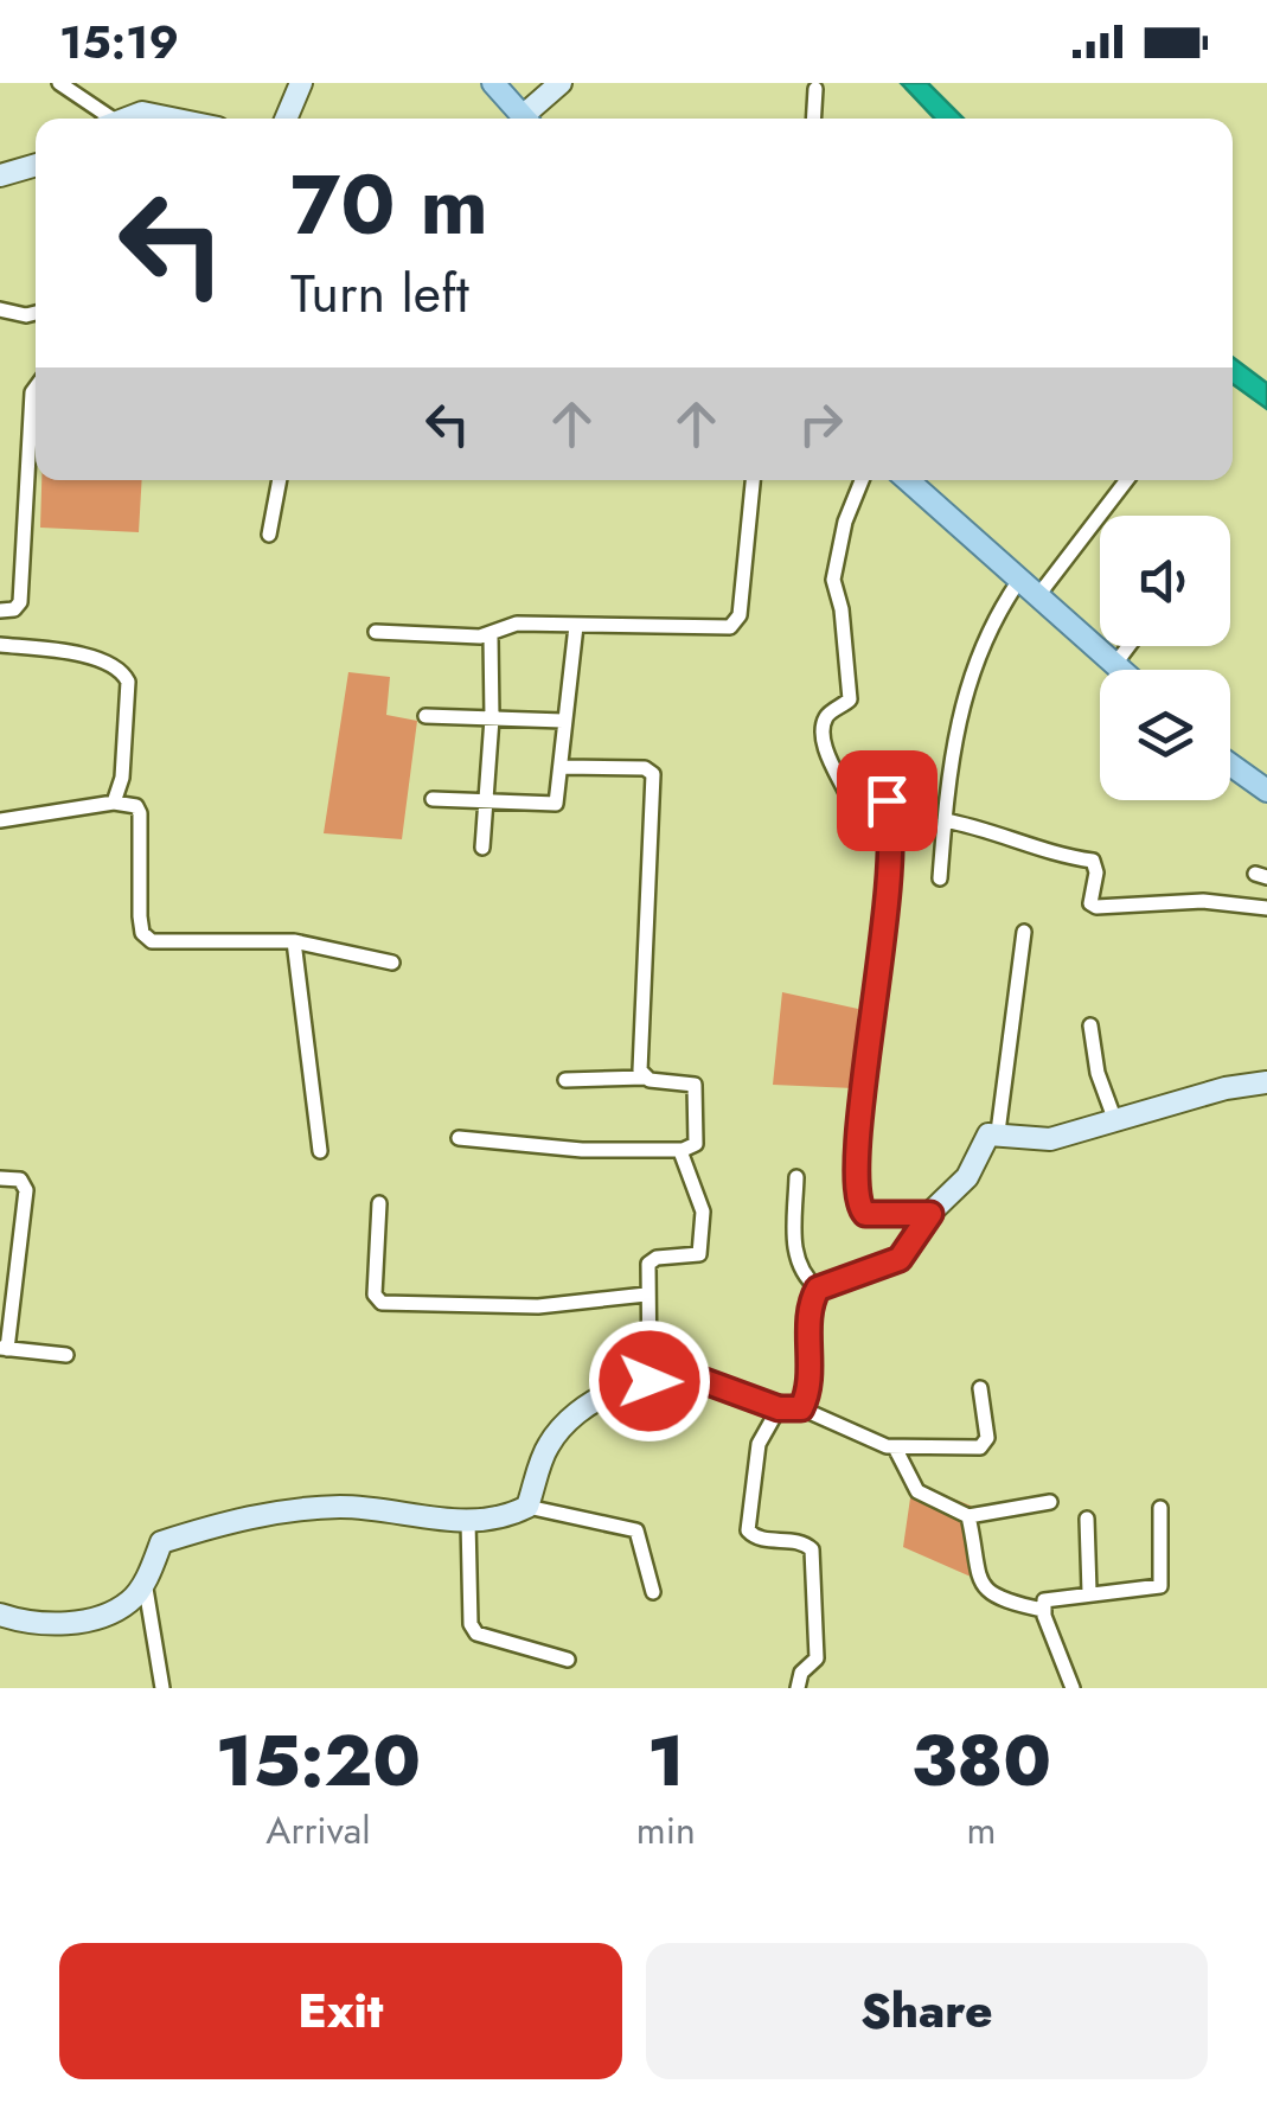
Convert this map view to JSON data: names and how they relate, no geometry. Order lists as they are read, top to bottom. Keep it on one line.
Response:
{"page":{"status":"15:19","turn":["70 m","Turn left"],"eta":["15:20","Arrival","1","min","380","m"],"buttons":["Exit","Share"]}}
